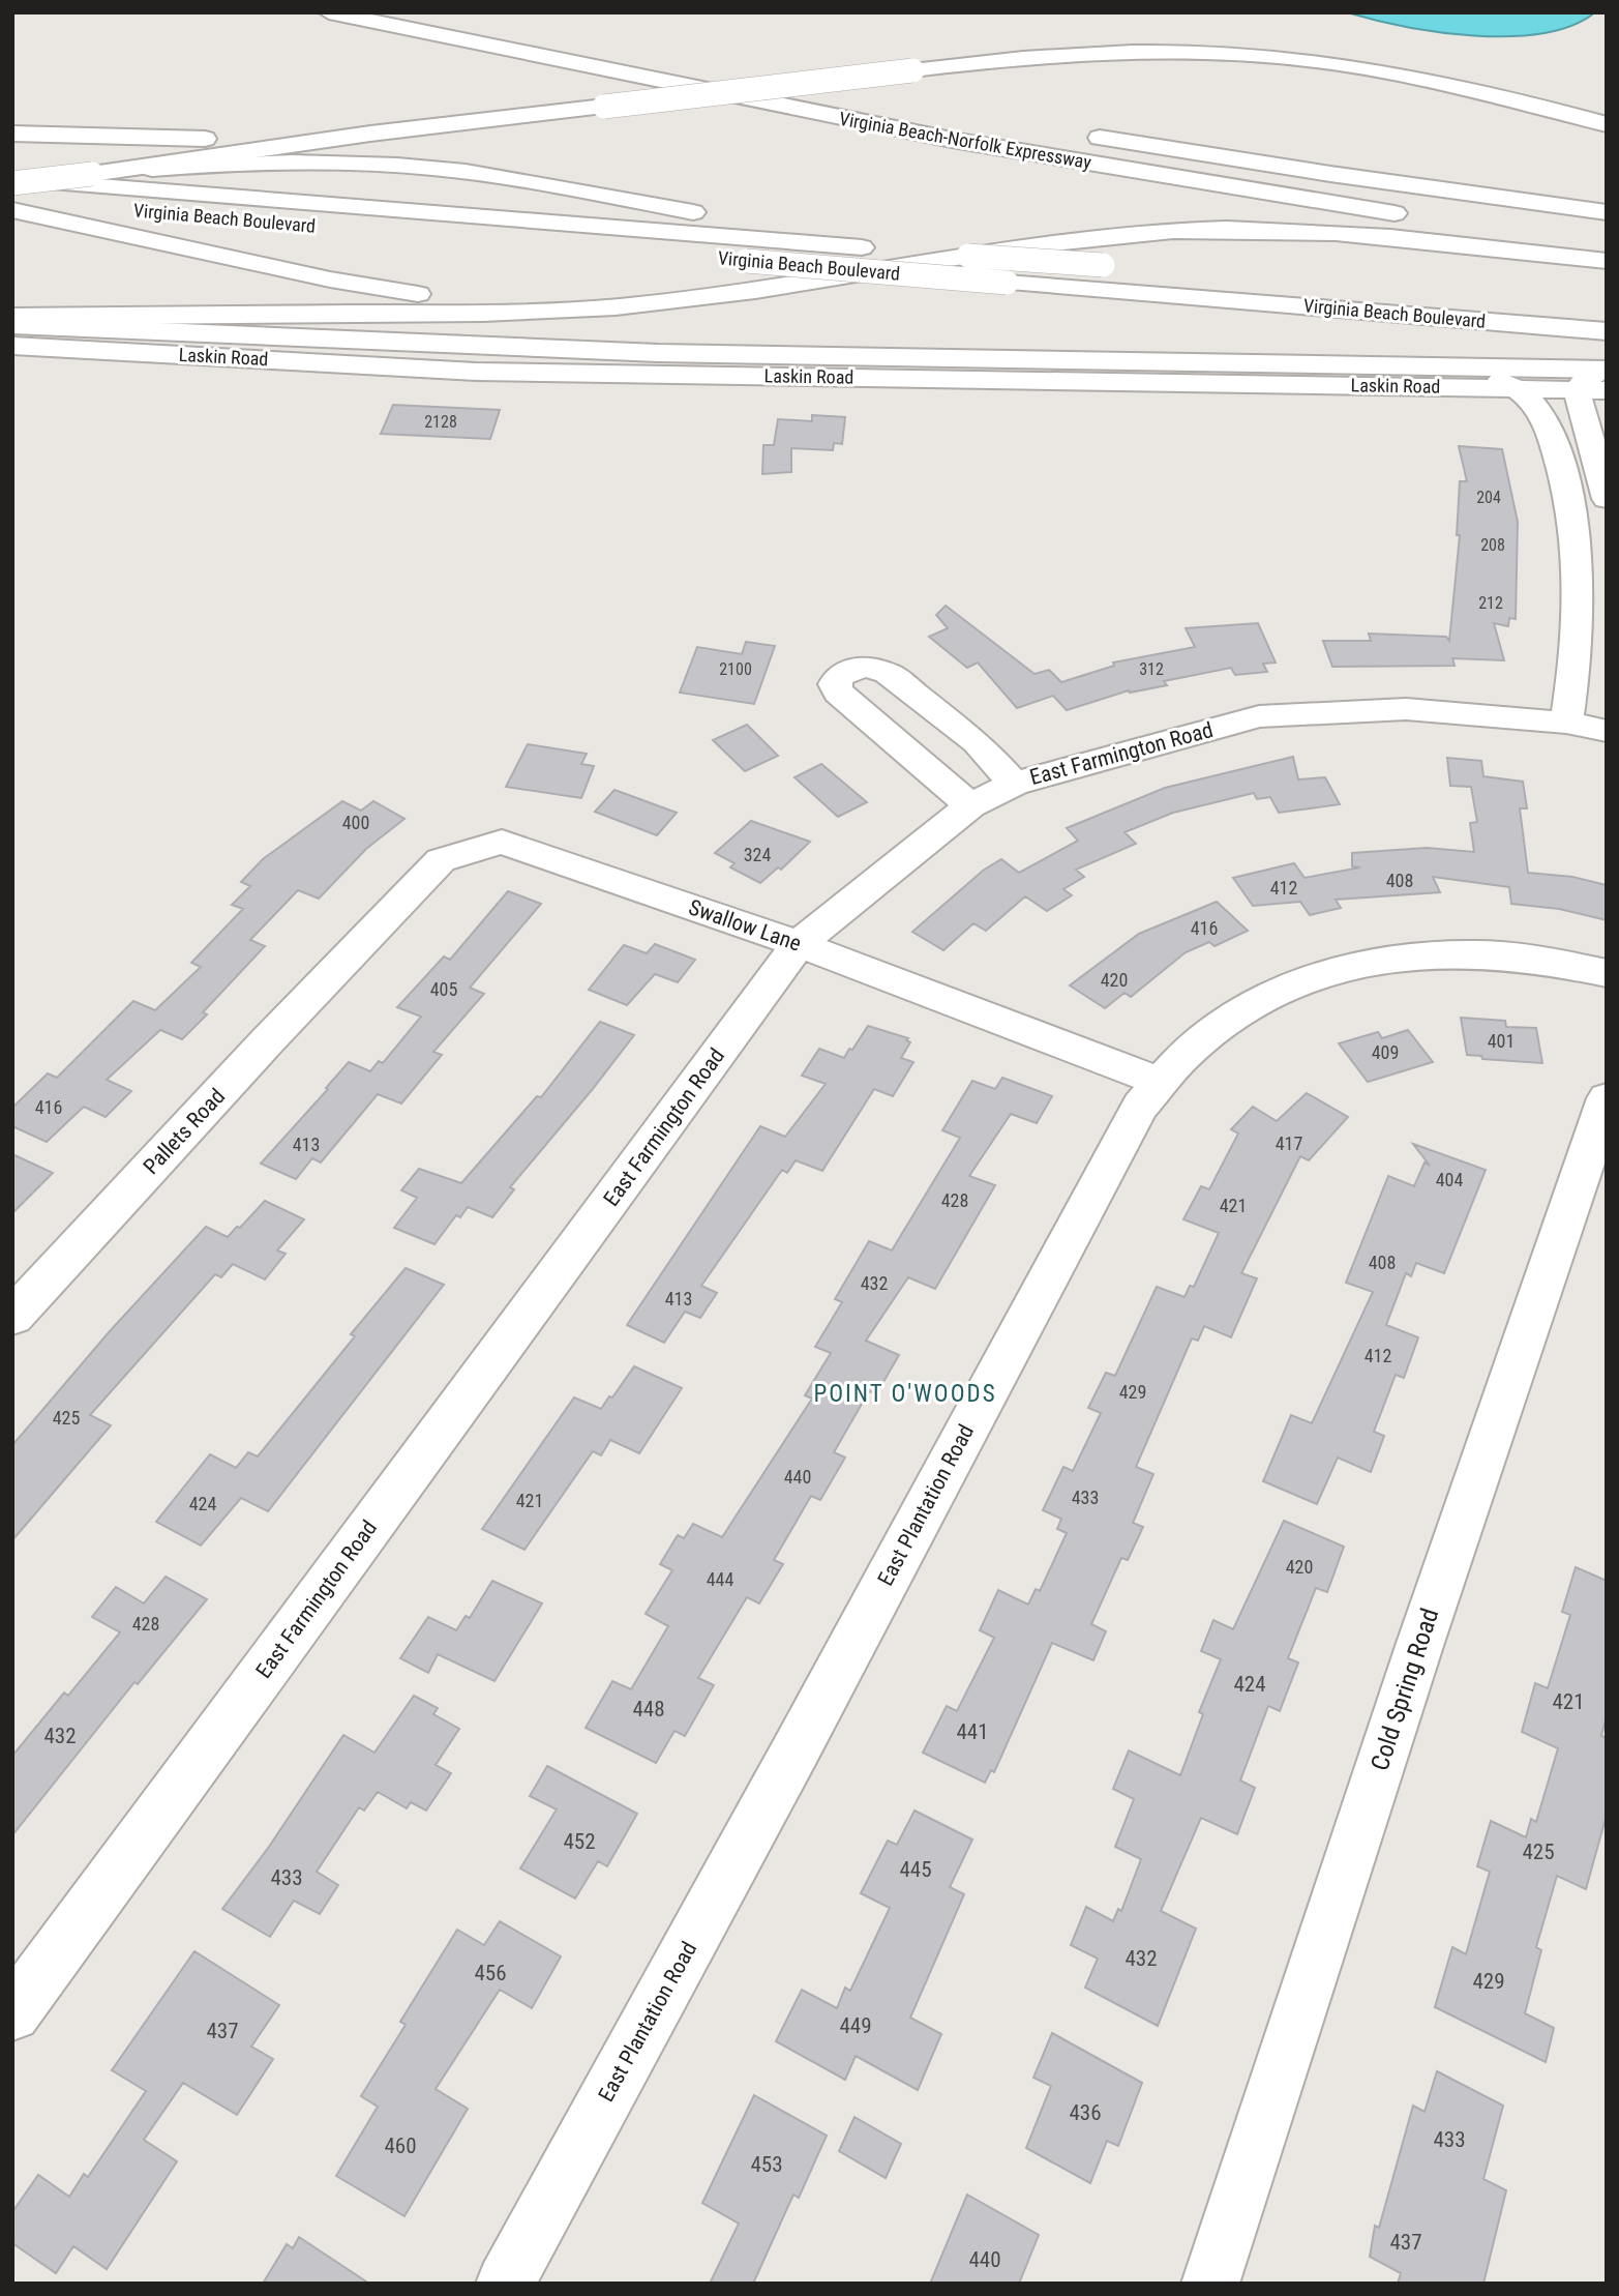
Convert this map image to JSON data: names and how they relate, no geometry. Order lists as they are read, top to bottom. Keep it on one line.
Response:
{"streets":{"main road":["Virginia Beach-Norfolk Expressway","Virginia Beach Boulevard","Laskin Road","East Farmington Road","Swallow Lane","Pallets Road","East Plantation Road","Cold Spring Road"]},"crossings":[["East Farmington Road","Swallow Lane"],["Swallow Lane","Pallets Road"],["Swallow Lane","East Plantation Road"]],"districts":["POINT O'WOODS"],"house_numbers":["2128","204","208","212","2100","312","400","324","408","412","416","420","405","401","409","416","417","413","404","428","421","408","432","413","412","429","425","440","433","421","424","420","444","428","424","421","448","441","432","452","425","445","433","432","456","429","449","437","436","433","460","453","437","440"]}
